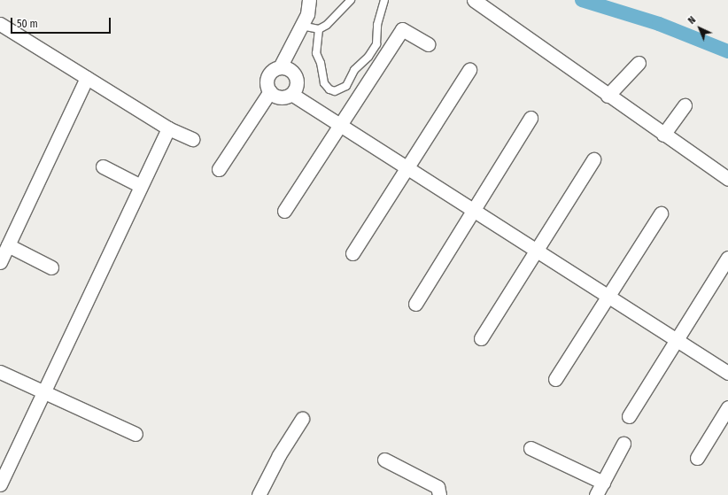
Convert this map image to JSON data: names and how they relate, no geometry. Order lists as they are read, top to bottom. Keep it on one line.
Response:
{"scale_bar":"50 m","north":"top left"}
